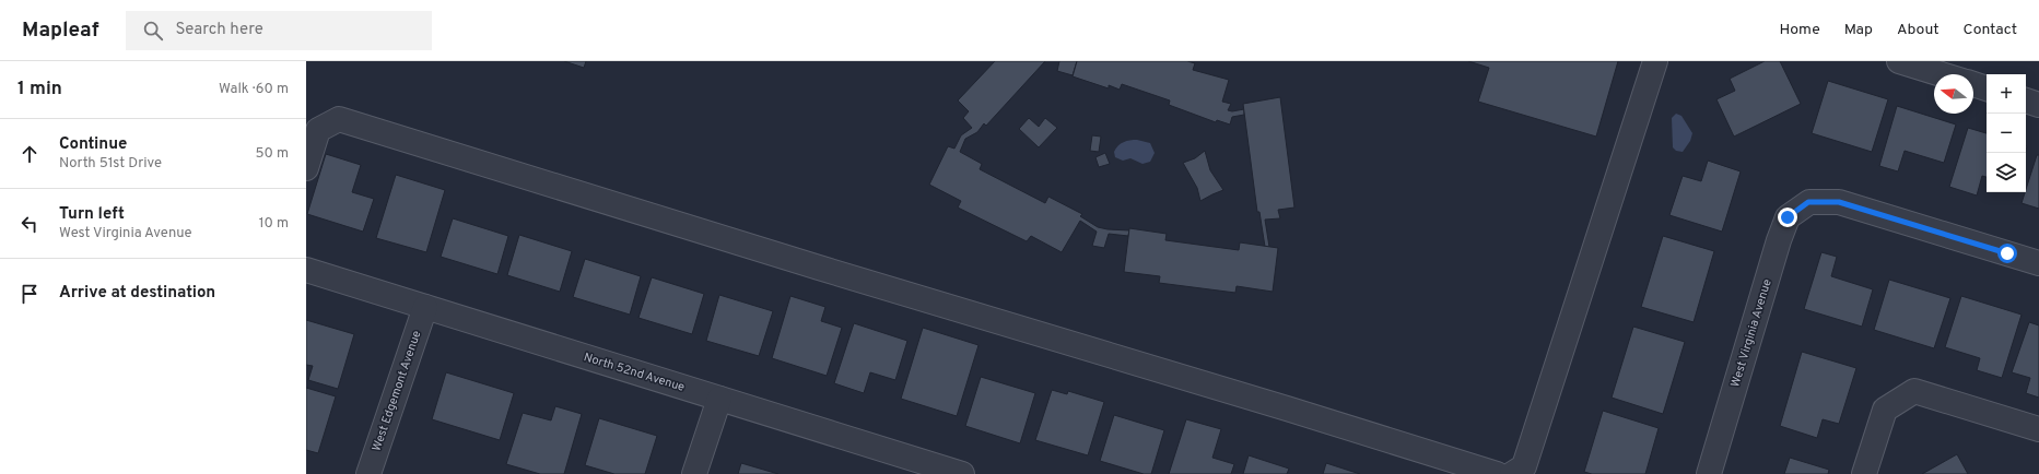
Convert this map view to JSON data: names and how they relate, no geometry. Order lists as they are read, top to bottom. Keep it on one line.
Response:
{"streets":{"street":["West Virginia Avenue","North 52nd Avenue","West Edgemont Avenue"]},"crossings":[["North 52nd Avenue","West Edgemont Avenue"]],"north":"left","page":{"header":"Mapleaf","search":"Search here","nav":["Home","Map","About","Contact"],"heading":["1 min","Walk · 60 m"],"map_buttons":["+","−"],"list":[["Continue","North 51st Drive","50 m"],["Turn left","West Virginia Avenue","10 m"],"Arrive at destination"]}}
